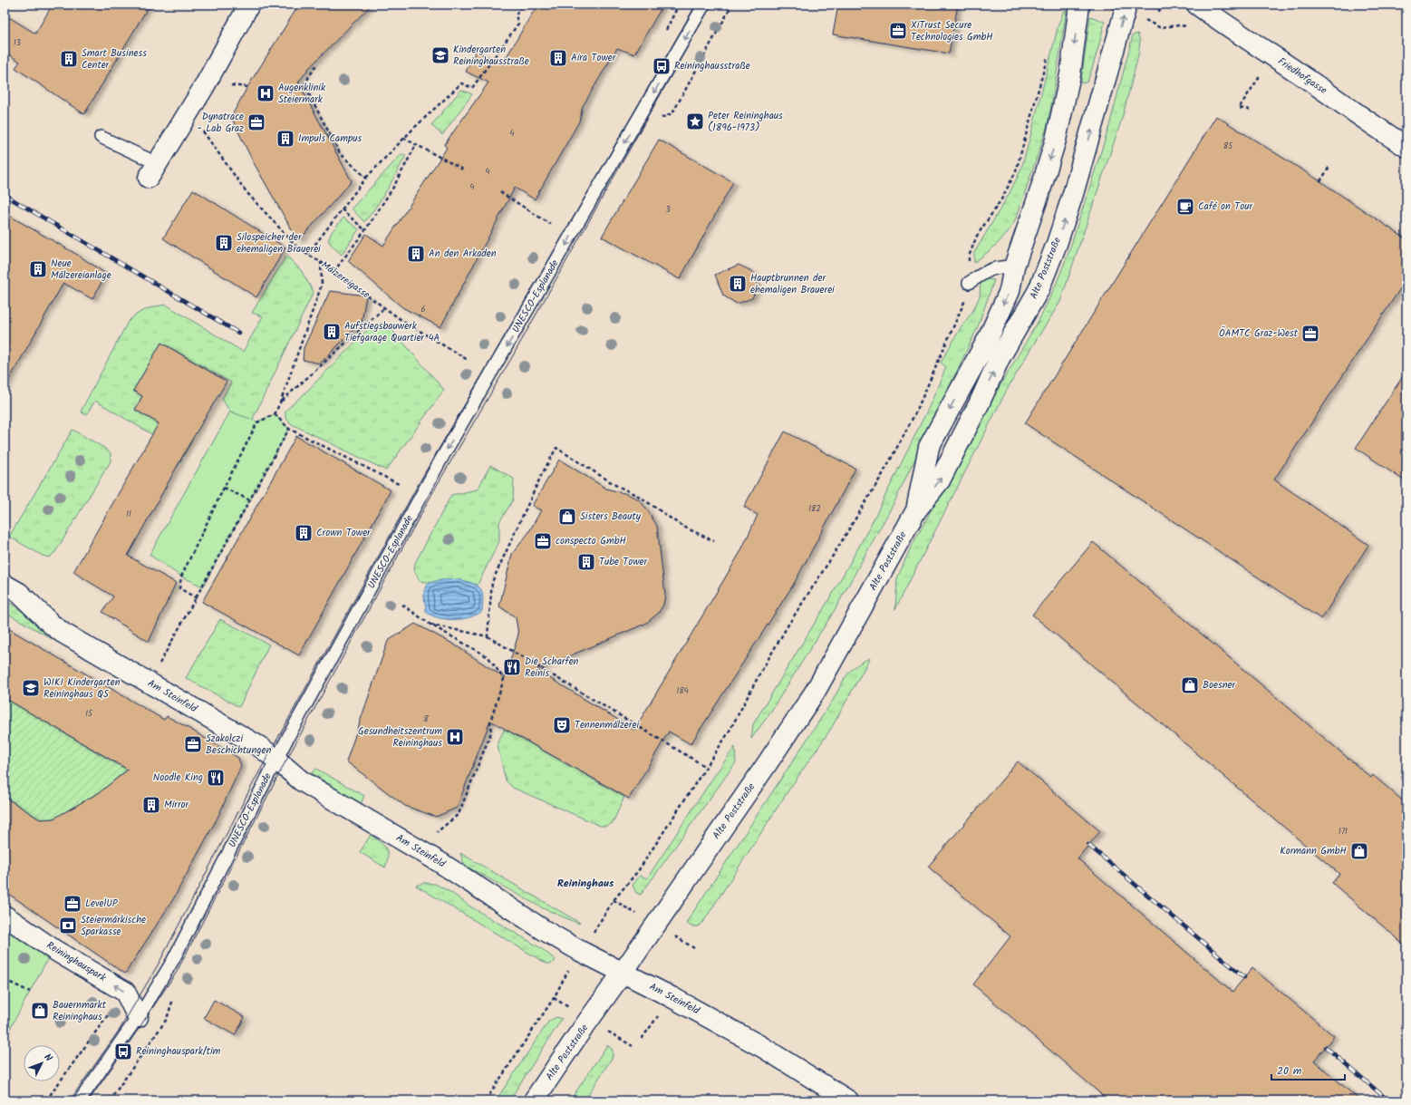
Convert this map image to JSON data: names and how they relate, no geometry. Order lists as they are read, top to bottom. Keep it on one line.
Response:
{"streets":{"main road":["Friedhofgasse","Alte Poststraße","Am Steinfeld","Reininghauspark"],"lane":["UNESCO-Esplanade"],"path":["Mälzereigasse"]},"crossings":[["Alte Poststraße","Am Steinfeld"],["UNESCO-Esplanade","Am Steinfeld"]],"one_way":["UNESCO-Esplanade","Reininghauspark"],"districts":["Reininghaus"],"places":{"office":["XiTrust Secure Technologies GmbH","Dynatrace - Lab Graz","ÖAMTC Graz-West","conspecto GmbH","Szakolczi Beschichtungen","LevelUP"],"school or university":["Kindergarten Reininghausstraße","WIKI Kindergarten Reininghaus Q5"],"building":["Aira Tower","Smart Business Center","Impuls Campus","Silospeicher der ehemaligen Brauerei","An den Arkaden","Neue Mälzereianlage","Hauptbrunnen der ehemaligen Brauerei","Aufstiegsbauwerk Tiefgarage Quartier 4A","Crown Tower","Tube Tower","Mirror"],"bus stop":["Reininghausstraße","Reininghauspark/tim"],"hospital":["Augenklinik Steiermark","Gesundheitszentrum Reininghaus"],"place":["Peter Reininghaus (1896-1973)"],"cafe":["Café on Tour"],"shop":["Sisters Beauty","Boesner","Kormann GmbH","Bauernmarkt Reininghaus"],"restaurant":["Die Scharfen Reinis","Noodle King"],"theatre":["Tennenmälzerei"],"bank":["Steiermärkische Sparkasse"]},"house_numbers":["13","4","85","4","4","3","6","182","11","184","15","8","171"],"scale_bar":"20 m","north":"top right"}
